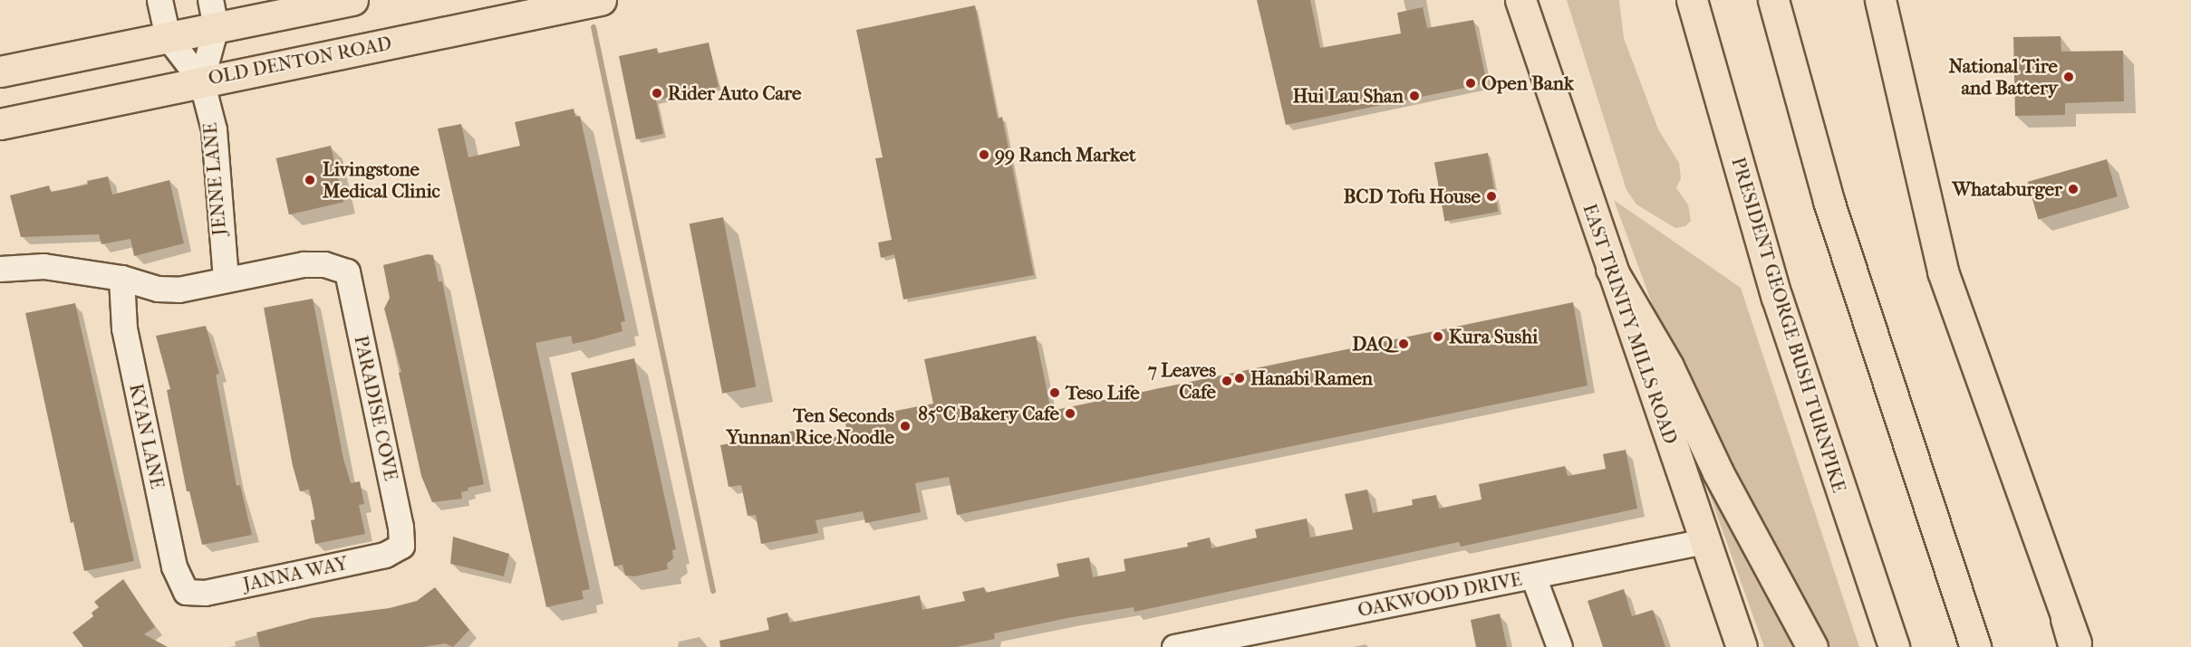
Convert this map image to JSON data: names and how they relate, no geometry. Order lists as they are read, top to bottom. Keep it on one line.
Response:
{"streets":{"main road":["OLD DENTON ROAD","EAST TRINITY MILLS ROAD","PRESIDENT GEORGE BUSH TURNPIKE"],"street":["JENNE LANE","PARADISE COVE","KYAN LANE","JANNA WAY","OAKWOOD DRIVE"]},"crossings":[["OLD DENTON ROAD","JENNE LANE"],["JENNE LANE","PARADISE COVE"],["EAST TRINITY MILLS ROAD","OAKWOOD DRIVE"],["PARADISE COVE","JANNA WAY"],["KYAN LANE","JANNA WAY"]],"places":["National Tire and Battery","Open Bank","Rider Auto Care","Hui Lau Shan","99 Ranch Market","Livingstone Medical Clinic","Whataburger","BCD Tofu House","Kura Sushi","DAQ","Hanabi Ramen","7 Leaves Cafe","Teso Life","85°C Bakery Cafe","Ten Seconds Yunnan Rice Noodle"]}
